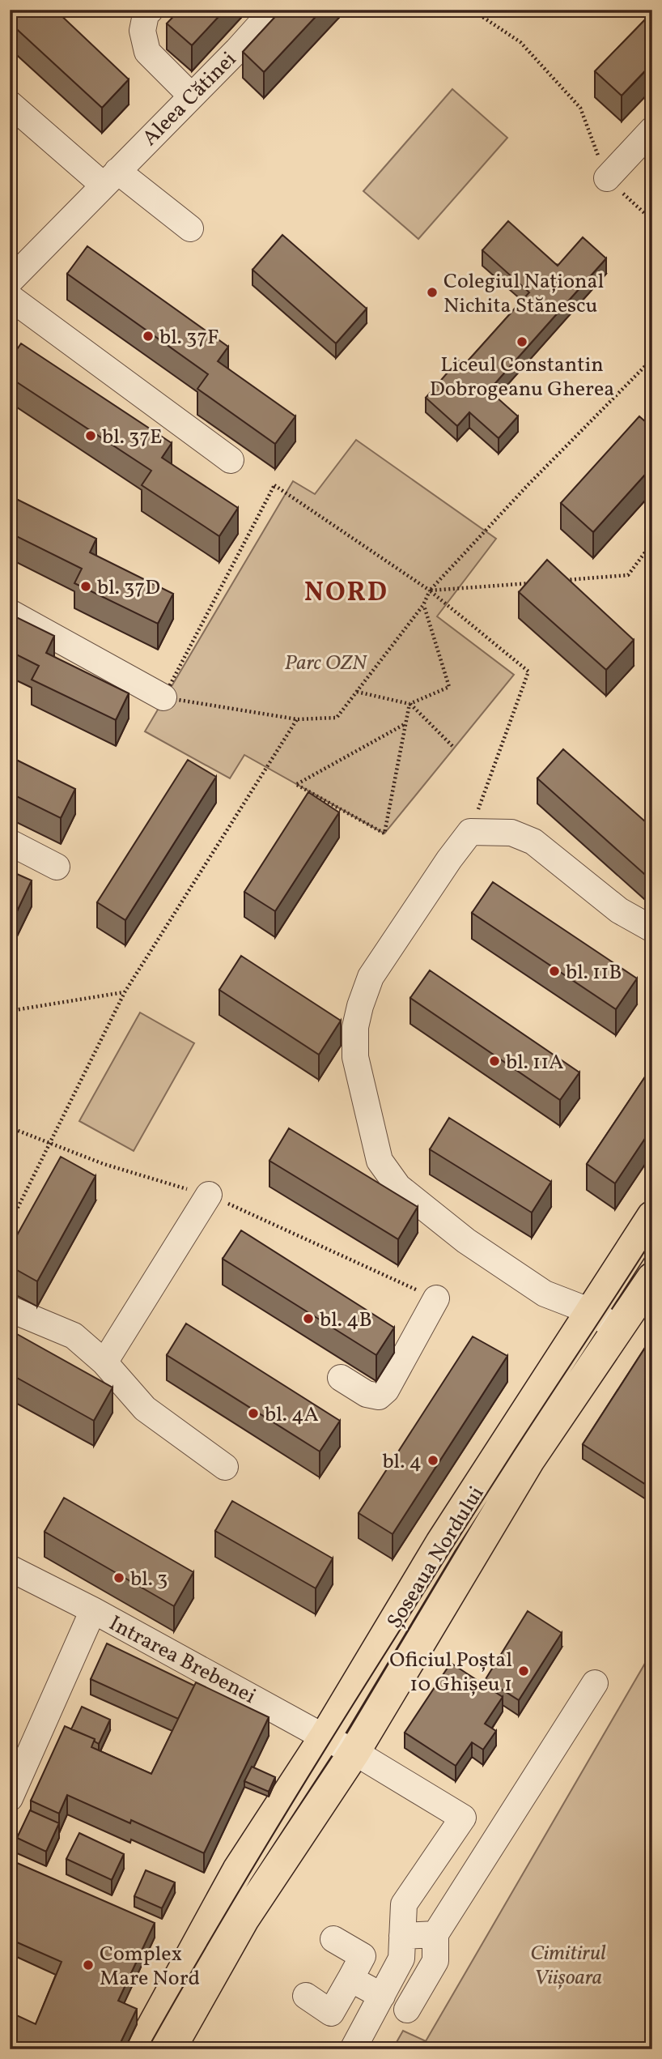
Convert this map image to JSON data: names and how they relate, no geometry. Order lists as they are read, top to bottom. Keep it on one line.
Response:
{"streets":{"main road":["Șoseaua Nordului"],"street":["Aleea Cătinei","Intrarea Brebenei"]},"crossings":[["Șoseaua Nordului","Intrarea Brebenei"]],"districts":["NORD"],"parks":["Parc OZN","Cimitirul Viișoara"],"places":["Colegiul Național Nichita Stănescu","bl. 37F","Liceul Constantin Dobrogeanu Gherea","bl. 37E","bl. 37D","bl. 11B","bl. 11A","bl. 4B","bl. 4A","bl. 4","bl. 3","Oficiul Poștal 10 Ghișeu 1","Complex Mare Nord"]}
